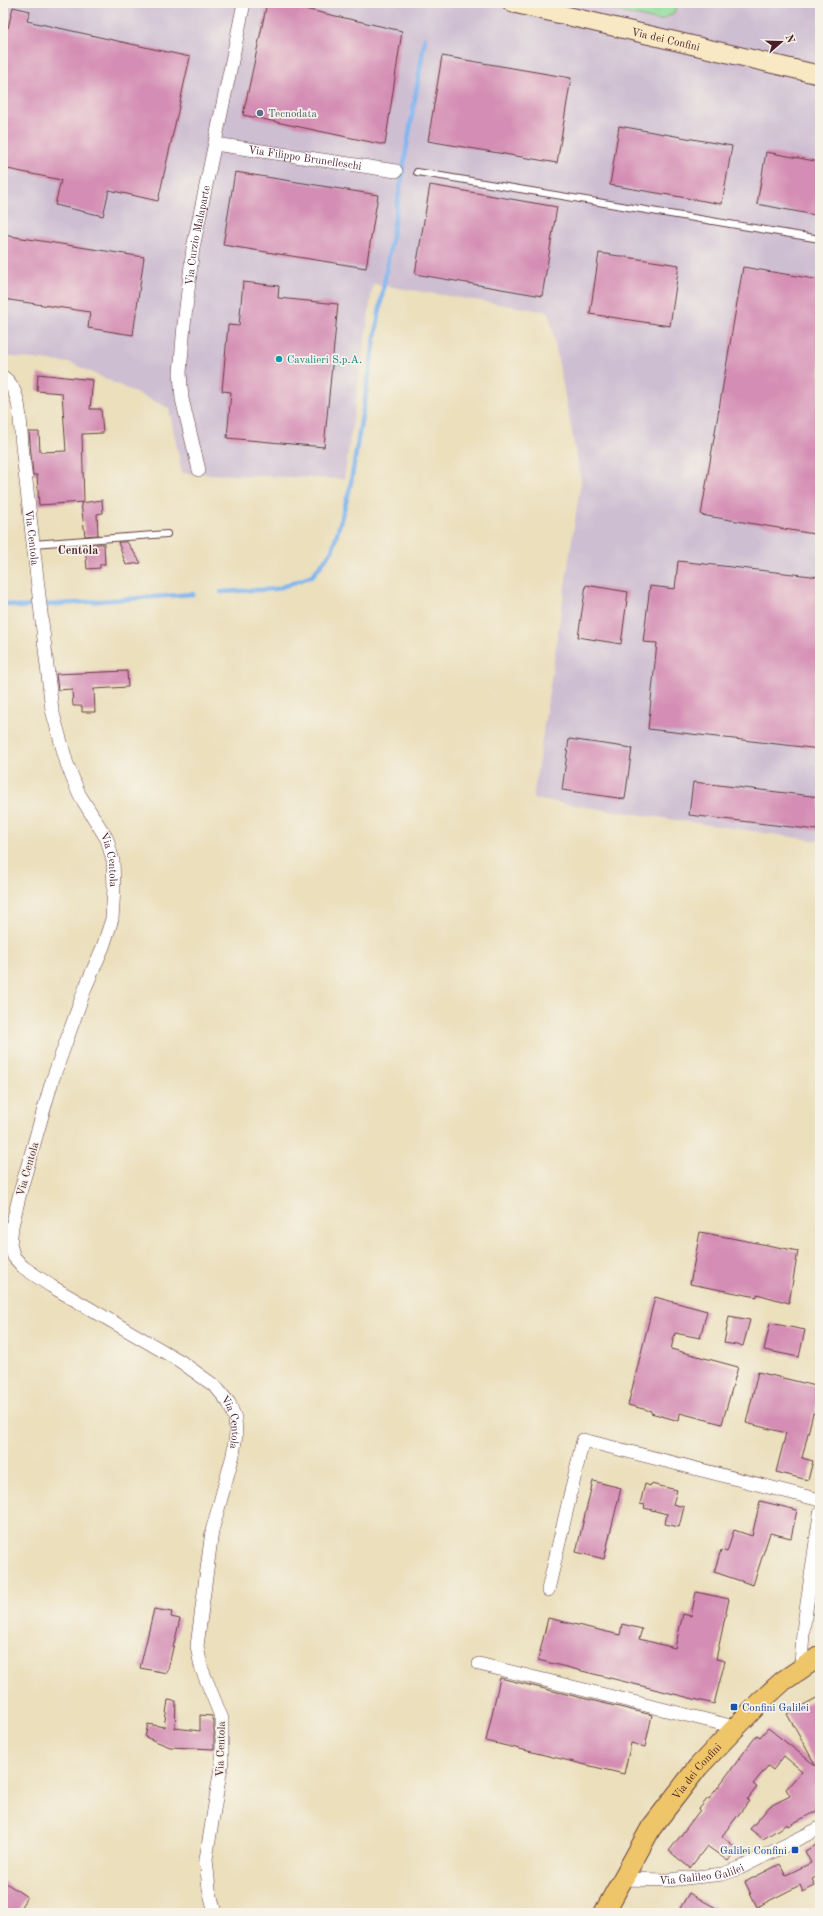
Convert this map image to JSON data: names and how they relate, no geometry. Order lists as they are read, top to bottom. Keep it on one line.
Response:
{"streets":{"main road":["Via dei Confini"],"street":["Via Filippo Brunelleschi","Via Curzio Malaparte","Via Centola","Via Galileo Galilei"]},"crossings":[["Via dei Confini","Via Galileo Galilei"],["Via Filippo Brunelleschi","Via Curzio Malaparte"]],"districts":["Centola"],"places":{"other":["Tecnodata","Cavalieri S.p.A."],"transit":["Confini Galilei","Galilei Confini"]},"north":"right"}
